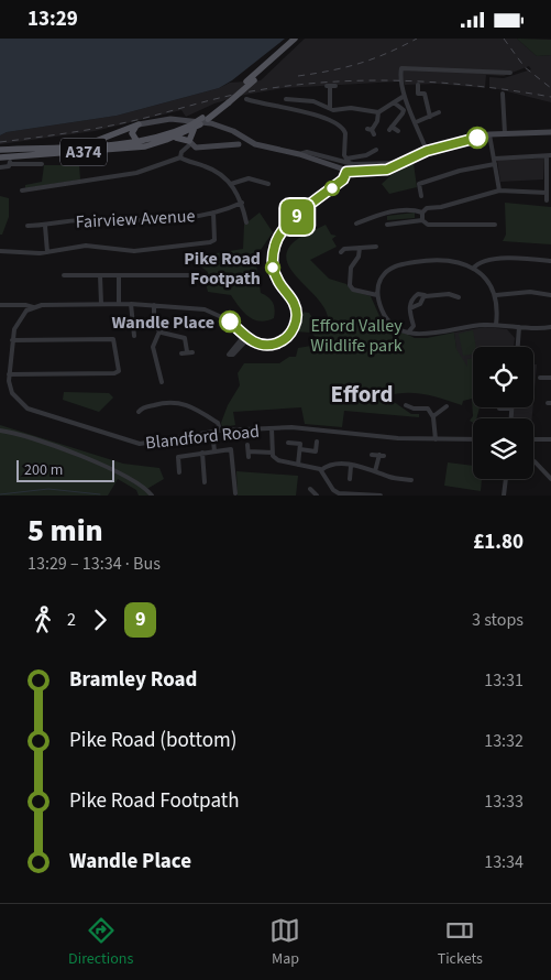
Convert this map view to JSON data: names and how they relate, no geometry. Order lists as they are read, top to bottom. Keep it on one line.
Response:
{"streets":{"main road":["A374"],"street":["Fairview Avenue","Blandford Road"]},"districts":["Efford"],"parks":["Efford Valley Wildlife park"],"places":["Pike Road Footpath","Wandle Place"],"lines":["bus line 9"],"scale_bar":"200 m","page":{"status":"13:29","on_map":"9","scale":"200 m","heading":["5 min","13:29 – 13:34 · Bus","£1.80"],"legs":["2","9","3 stops"],"list":[{"name":"Bramley Road","value":"13:31"},{"name":"Pike Road (bottom)","value":"13:32"},{"name":"Pike Road Footpath","value":"13:33"},{"name":"Wandle Place","value":"13:34"}],"tabs":["Directions","Map","Tickets"]}}
